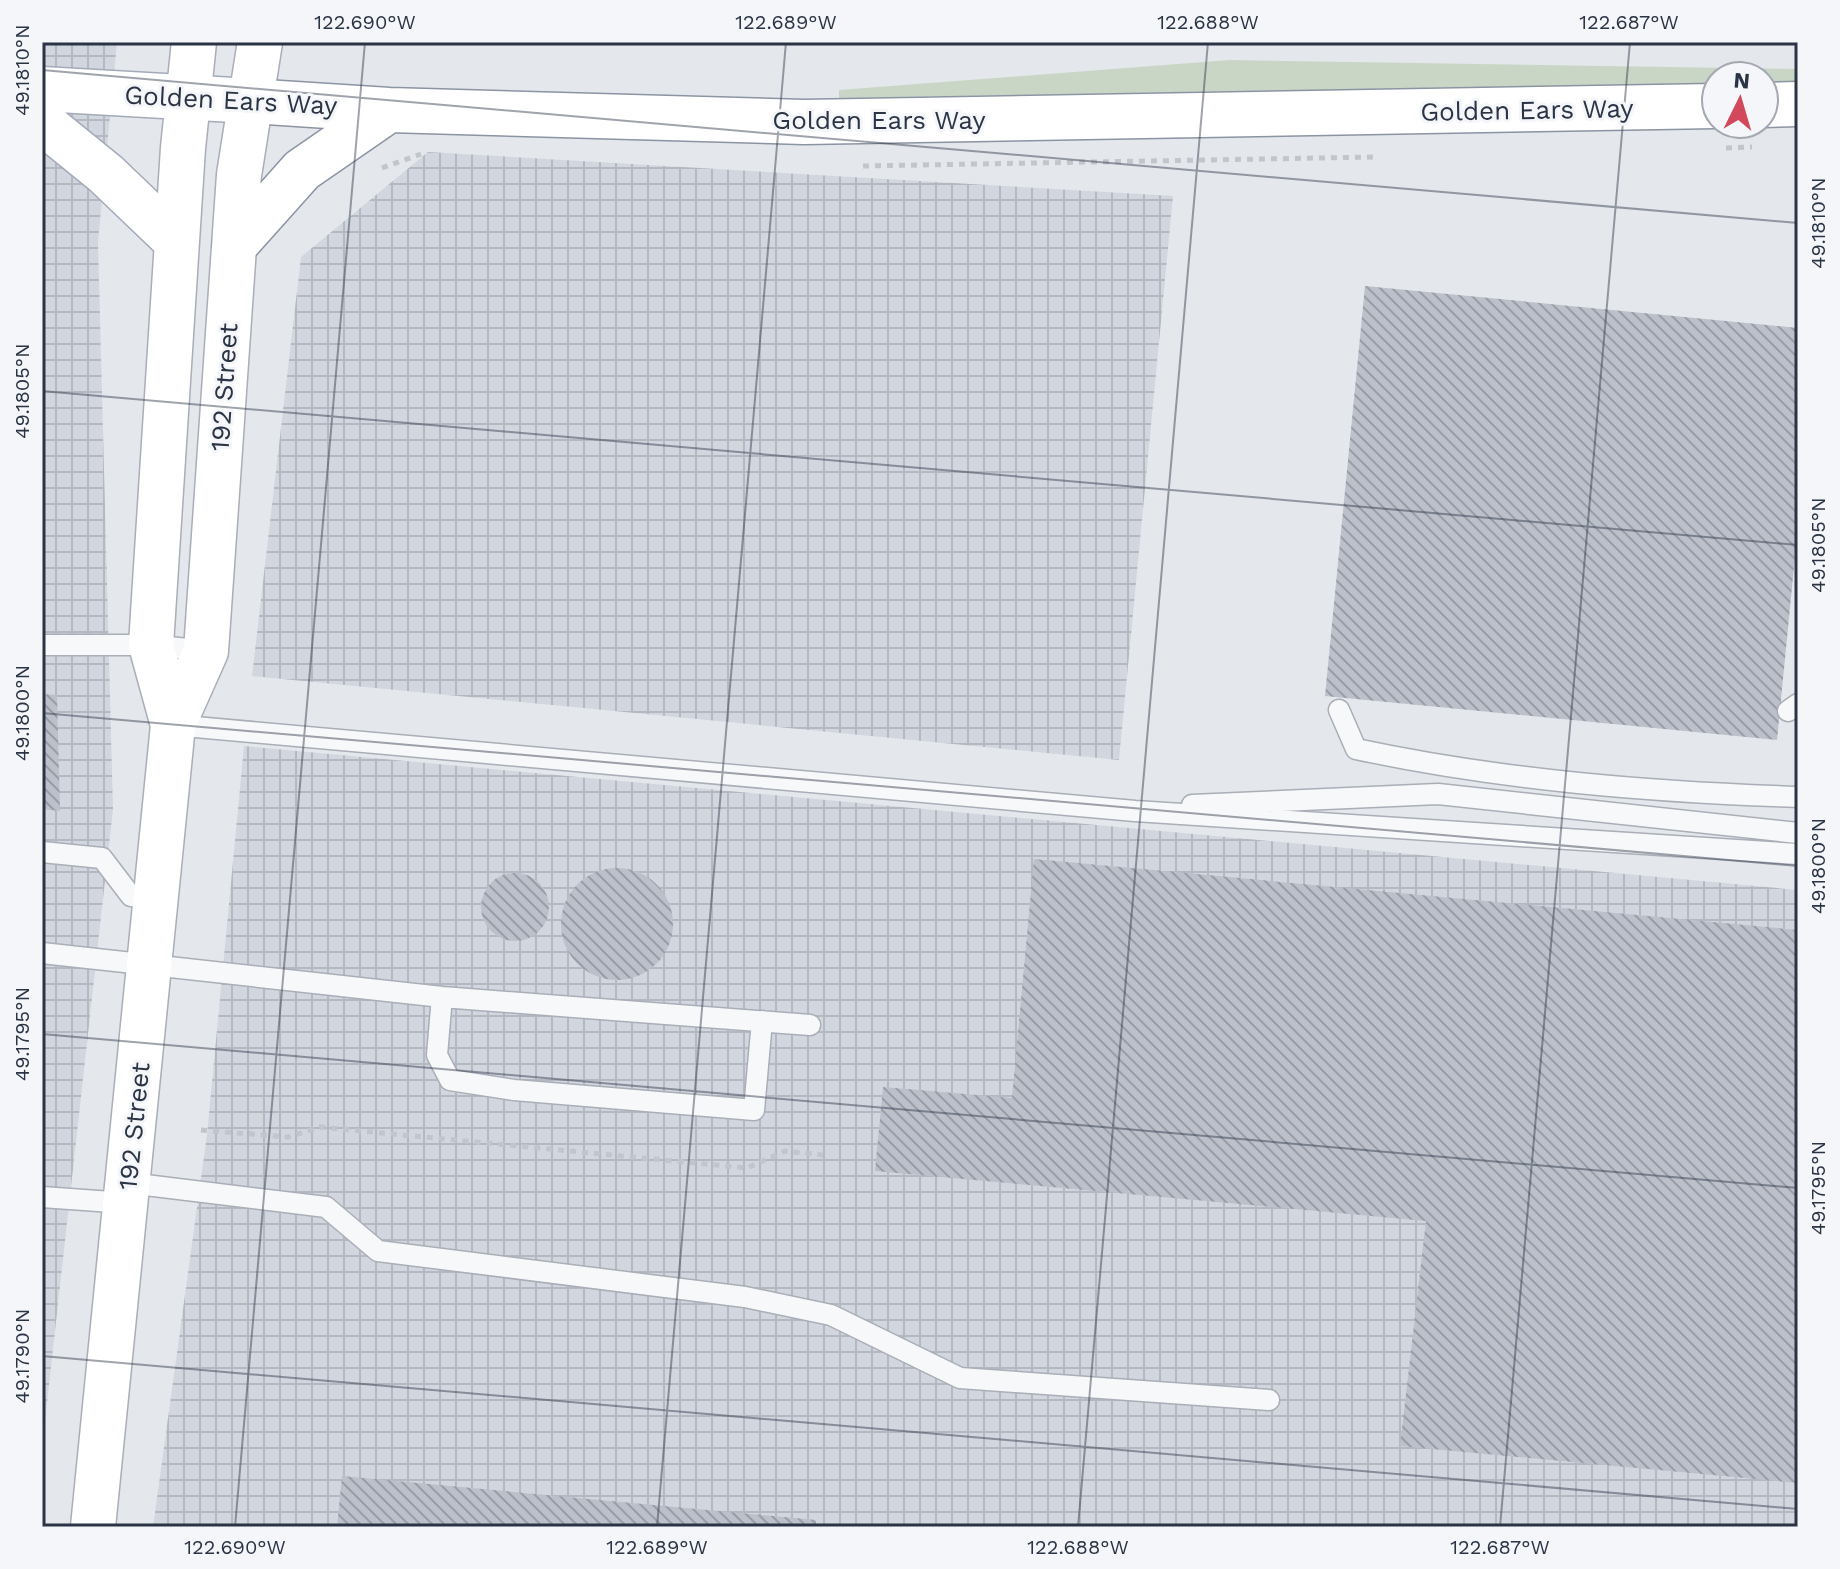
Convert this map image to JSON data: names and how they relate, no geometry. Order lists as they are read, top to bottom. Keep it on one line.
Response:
{"streets":{"main road":["Golden Ears Way","192 Street"]},"crossings":[["Golden Ears Way","192 Street"]],"north":"top","coordinates":["122.690°W","122.689°W","122.688°W","122.687°W","49.1810°N","49.1805°N","49.1800°N","49.1795°N","49.1790°N"]}
